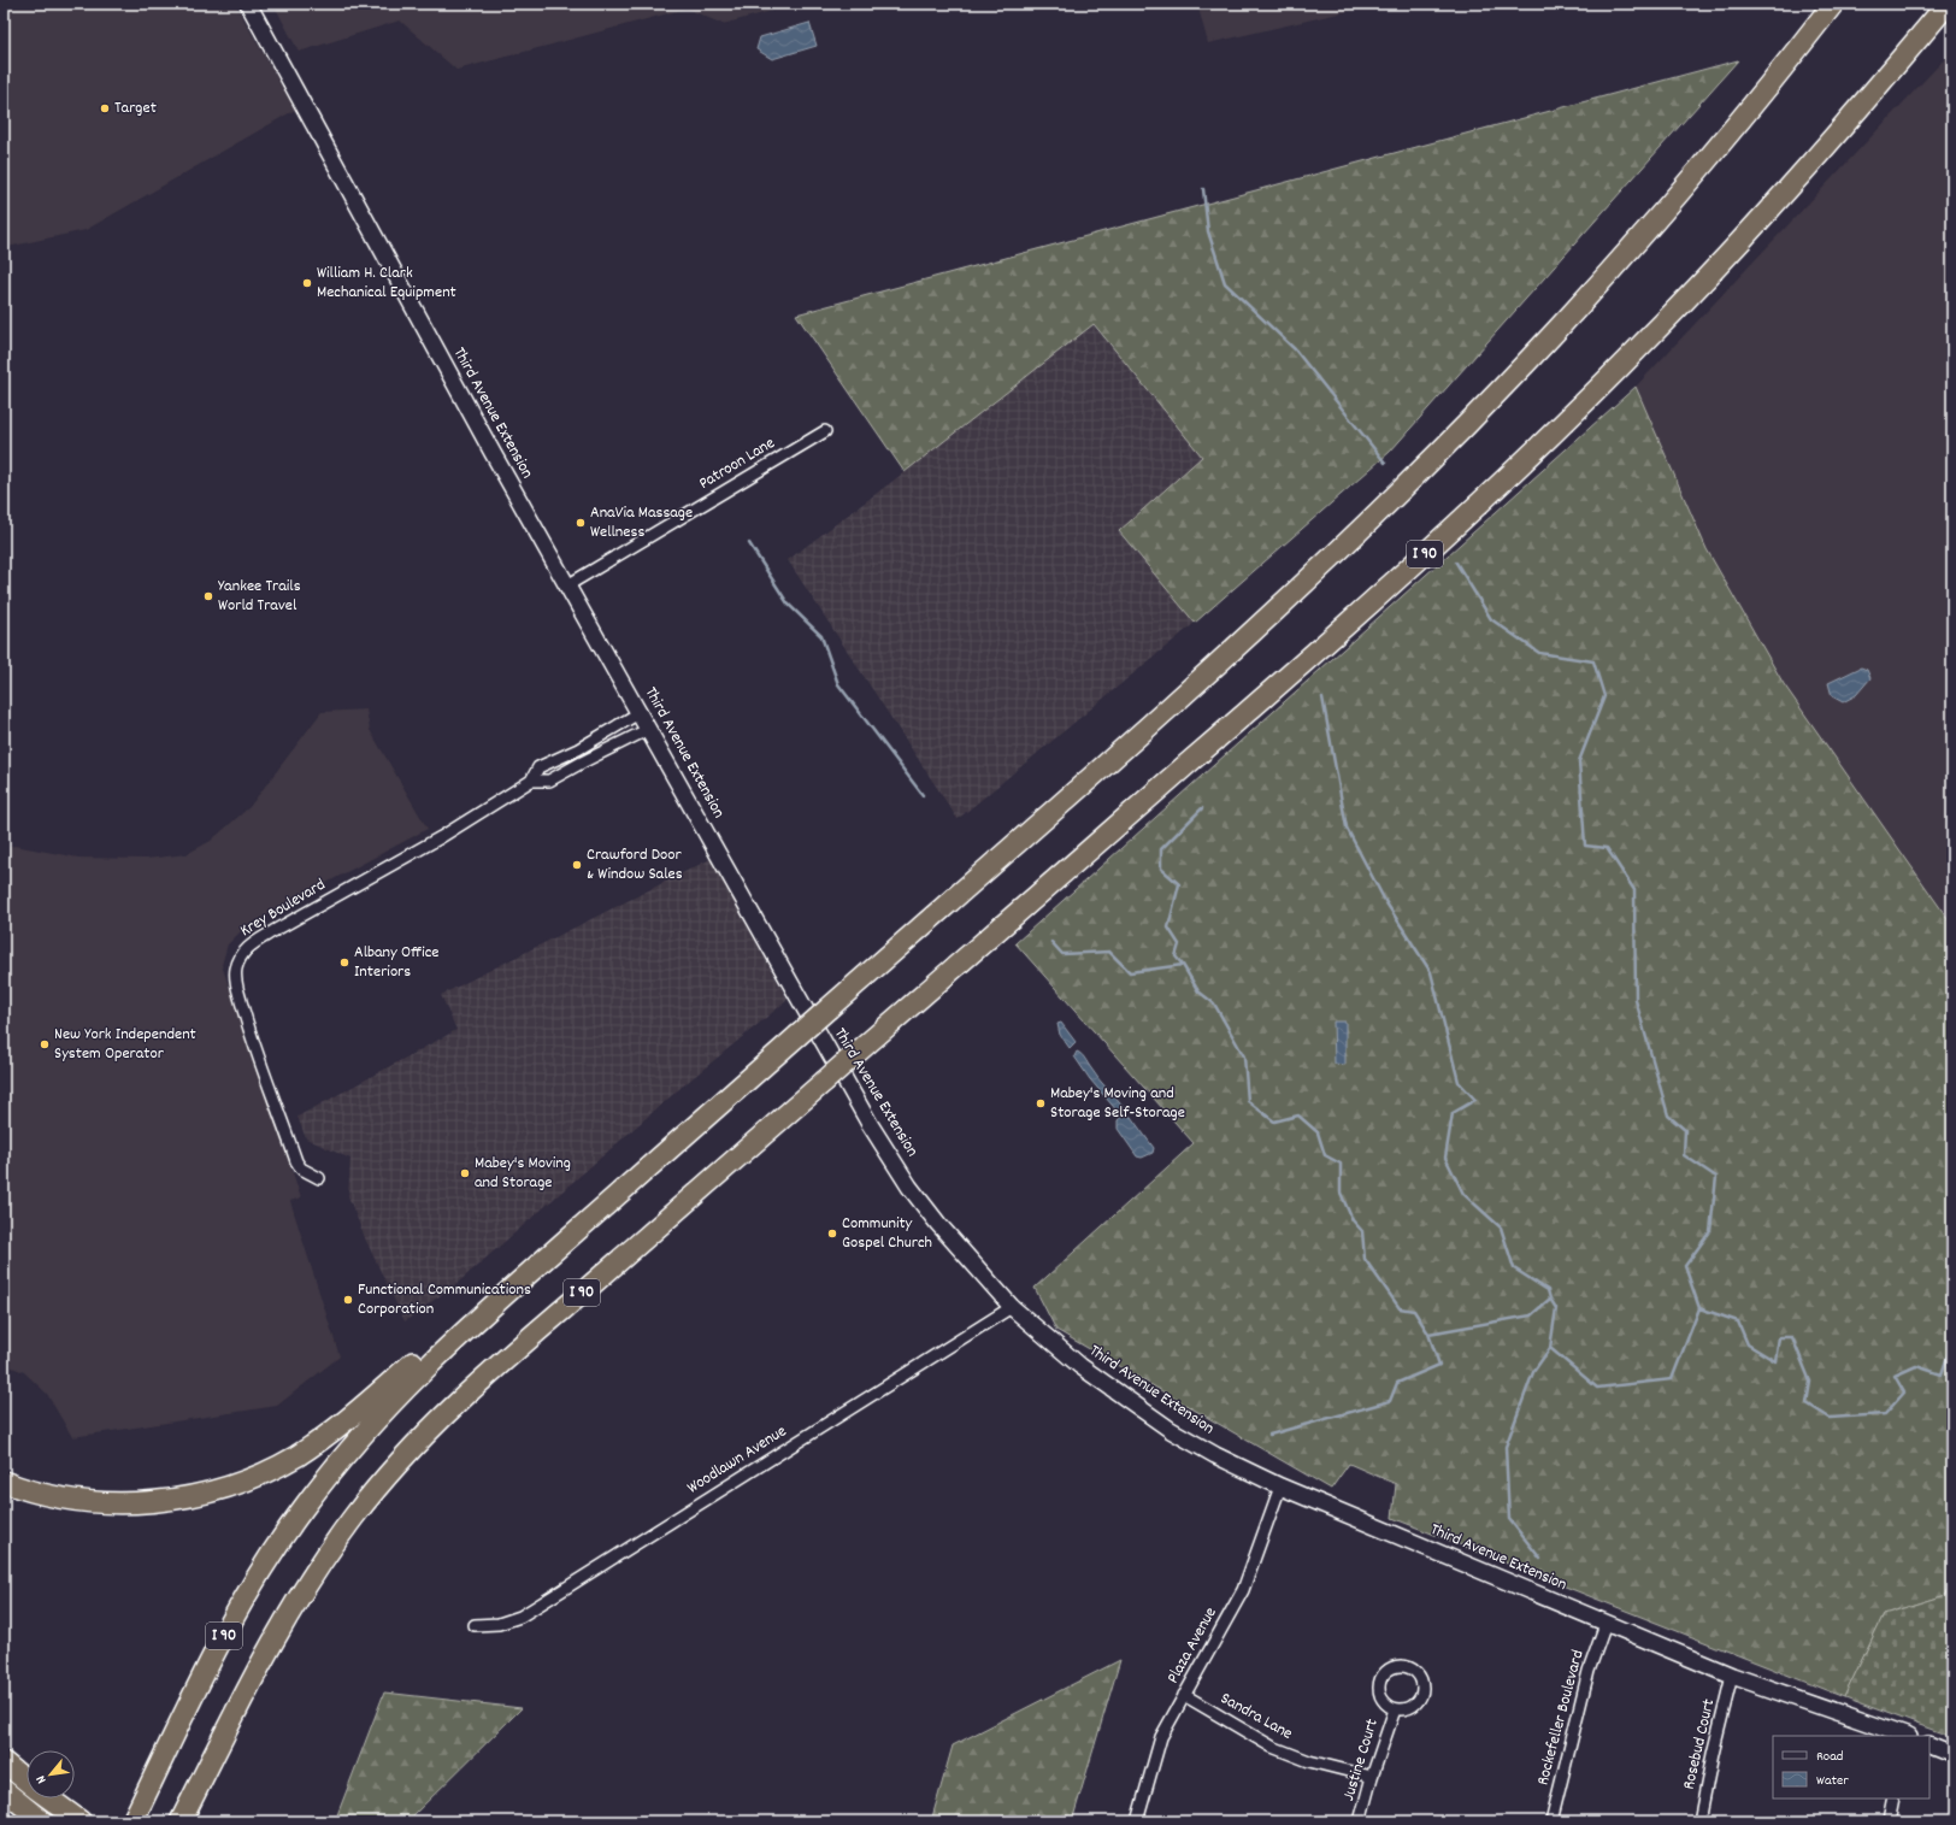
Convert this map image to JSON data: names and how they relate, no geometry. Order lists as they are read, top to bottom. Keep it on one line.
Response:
{"streets":{"highway":["I 90"],"street":["Third Avenue Extension","Patroon Lane","Krey Boulevard","Woodlawn Avenue","Plaza Avenue","Sandra Lane","Rockefeller Boulevard","Rosebud Court","Justine Court"]},"crossings":[["Third Avenue Extension","Patroon Lane"],["Third Avenue Extension","Krey Boulevard"],["Third Avenue Extension","Woodlawn Avenue"],["Third Avenue Extension","Plaza Avenue"],["Third Avenue Extension","Rockefeller Boulevard"],["Third Avenue Extension","Rosebud Court"],["Plaza Avenue","Sandra Lane"],["Sandra Lane","Justine Court"]],"places":["Target","William H. Clark Mechanical Equipment","AnaVia Massage Wellness","Yankee Trails World Travel","Crawford Door & Window Sales","Albany Office Interiors","New York Independent System Operator","Mabey's Moving and Storage Self-Storage","Mabey's Moving and Storage","Community Gospel Church","Functional Communications Corporation"],"legend":["Road","Water"],"north":"bottom left"}
